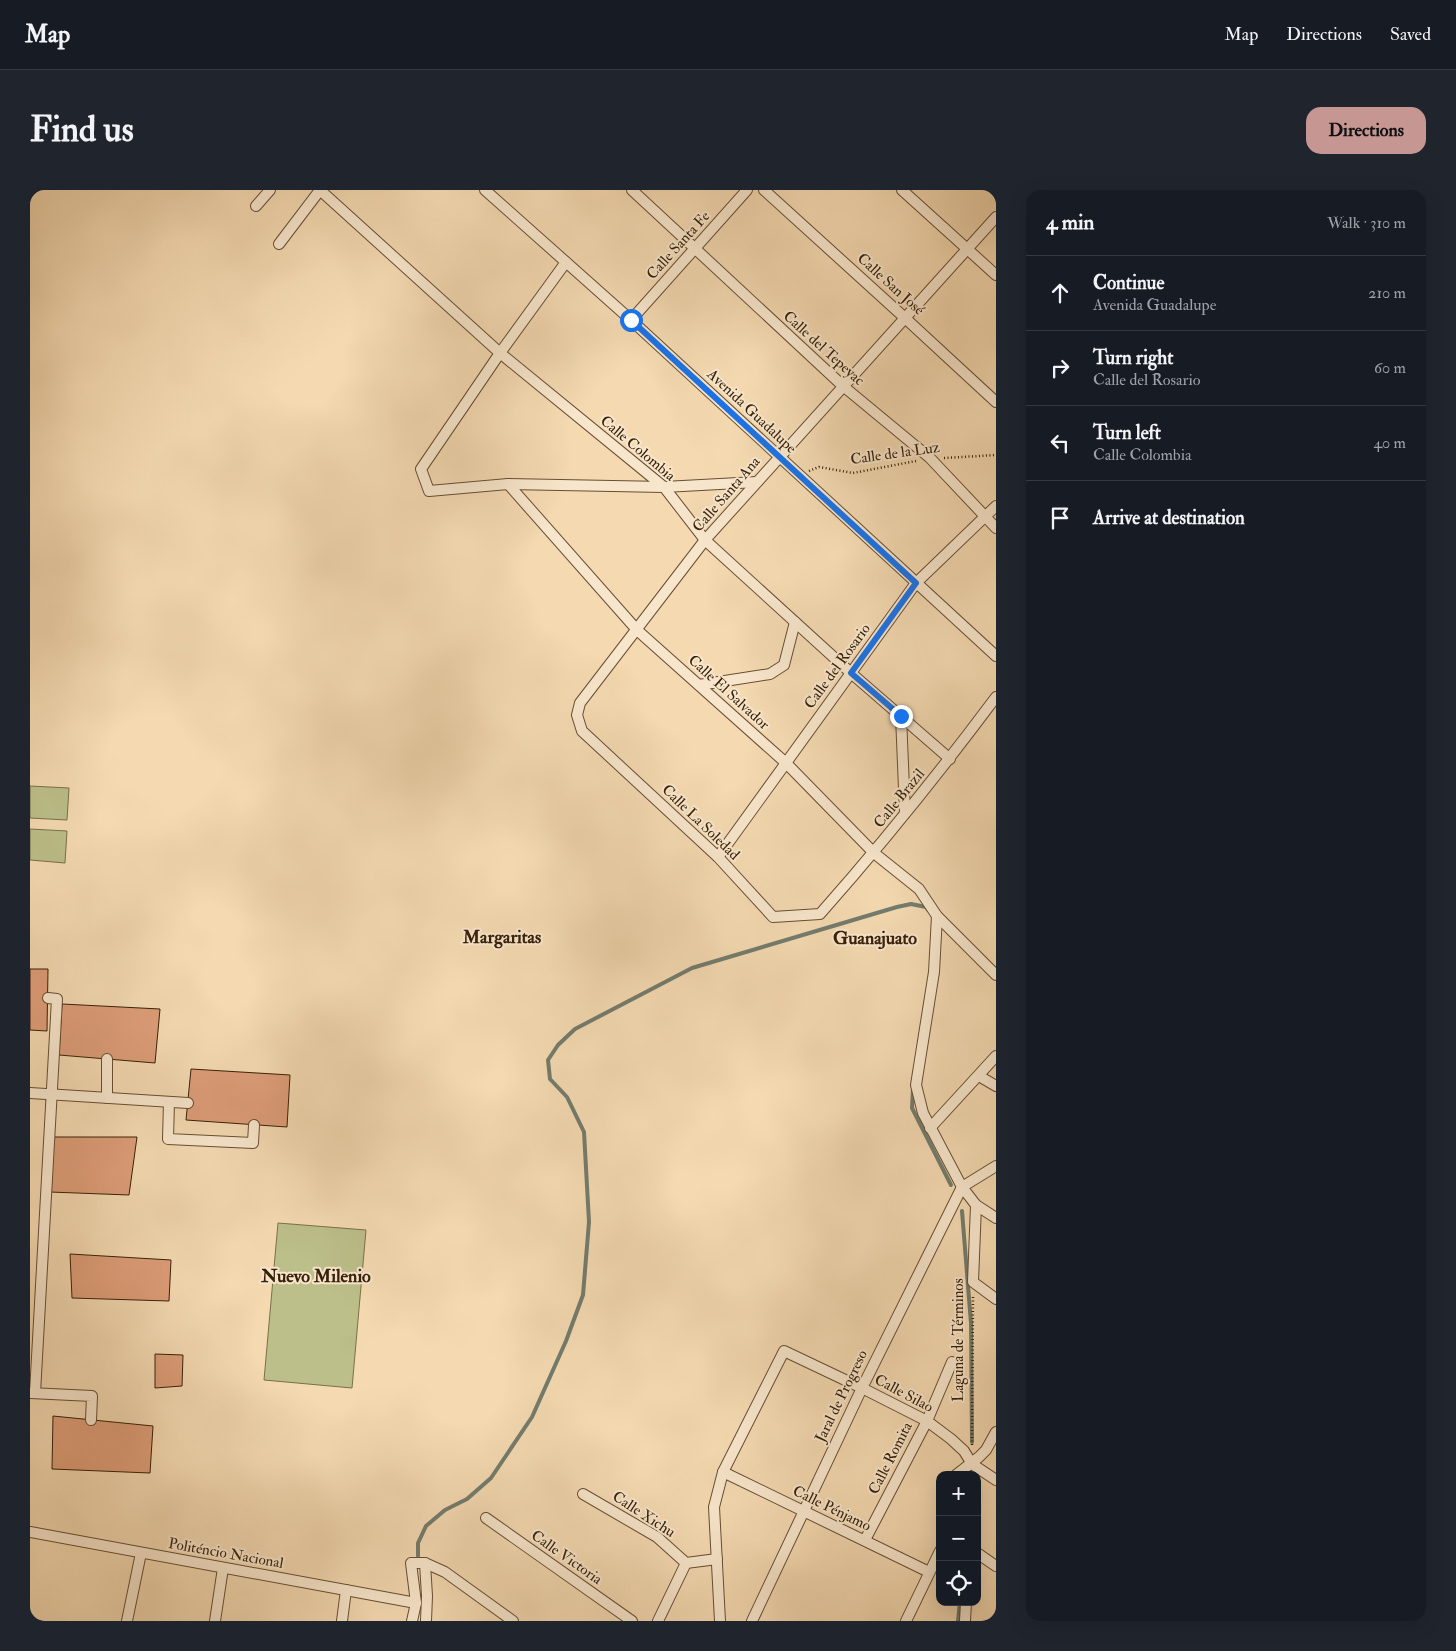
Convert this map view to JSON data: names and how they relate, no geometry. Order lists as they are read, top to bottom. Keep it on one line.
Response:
{"streets":{"street":["Calle Santa Fe","Calle San José","Calle del Tepeyac","Avenida Guadalupe","Calle Colombia","Calle Santa Ana","Calle del Rosario","Calle El Salvador","Calle Brazil","Calle La Soledad","Laguna de Términos","Calle Silao","Jaral de Progreso","Calle Romita","Calle Pénjamo","Calle Xichu","Politéncio Nacional","Calle Victoria"],"path":["Calle de la Luz"]},"crossings":[["Calle Santa Fe","Calle del Tepeyac"],["Calle Santa Fe","Avenida Guadalupe"],["Calle San José","Calle Santa Ana"],["Calle del Tepeyac","Calle de la Luz"],["Calle del Tepeyac","Calle Santa Ana"],["Calle del Tepeyac","Calle del Rosario"],["Avenida Guadalupe","Calle de la Luz"],["Avenida Guadalupe","Calle Santa Ana"],["Avenida Guadalupe","Calle del Rosario"],["Calle Colombia","Calle Santa Ana"],["Calle Colombia","Calle del Rosario"],["Calle Colombia","Calle Brazil"],["Calle Santa Ana","Calle El Salvador"],["Calle Santa Ana","Calle La Soledad"],["Calle del Rosario","Calle El Salvador"],["Calle del Rosario","Calle La Soledad"],["Calle El Salvador","Calle Brazil"],["Calle Brazil","Calle La Soledad"],["Calle Silao","Jaral de Progreso"],["Calle Silao","Calle Romita"],["Calle Silao","Calle Pénjamo"],["Jaral de Progreso","Calle Pénjamo"],["Calle Romita","Calle Pénjamo"]],"districts":["Margaritas","Guanajuato","Nuevo Milenio"],"page":{"header":"Map","nav":["Map","Directions","Saved"],"buttons":"Directions","title":"Find us","heading":["4 min","Walk · 310 m"],"list":[["Continue","Avenida Guadalupe","210 m"],["Turn right","Calle del Rosario","60 m"],["Turn left","Calle Colombia","40 m"],"Arrive at destination"],"map_buttons":["+","−"]}}
